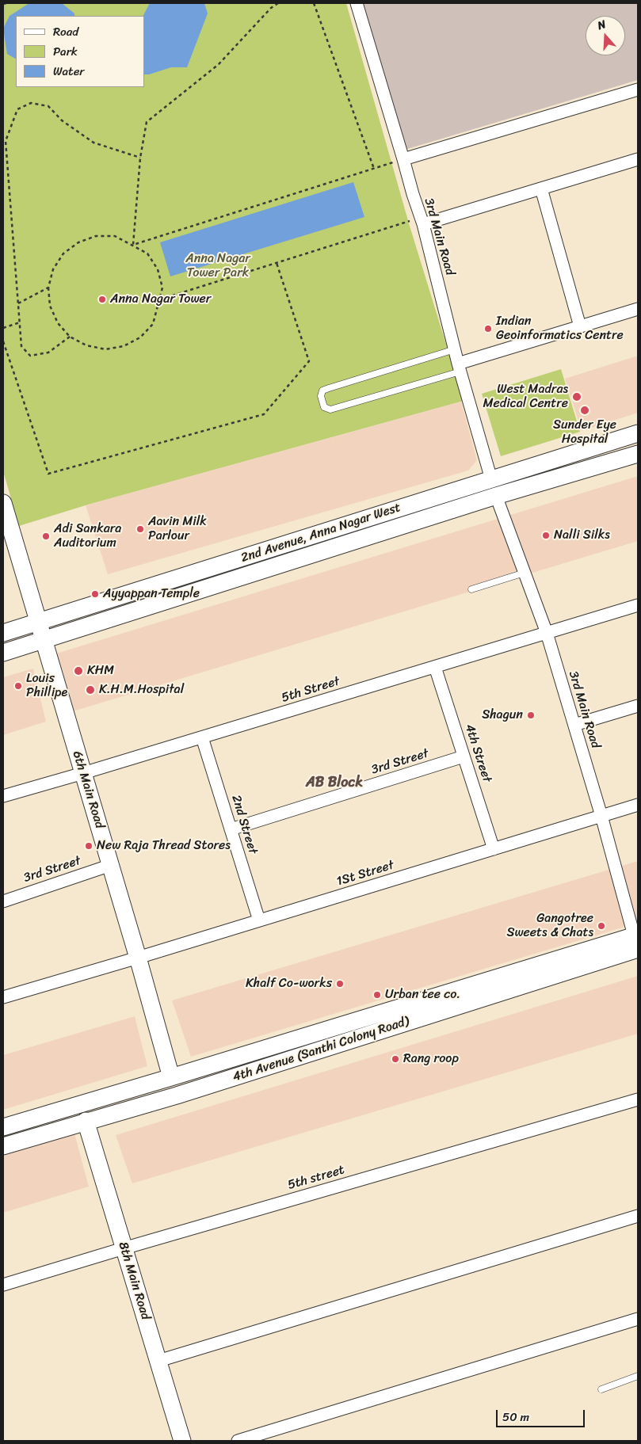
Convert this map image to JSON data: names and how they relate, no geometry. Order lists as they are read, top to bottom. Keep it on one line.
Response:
{"streets":{"street":["3rd Main Road","2nd Avenue, Anna Nagar West","5th Street","4th Street","3rd Street","6th Main Road","2nd Street","1St Street","4th Avenue (Santhi Colony Road)","5th street","8th Main Road"]},"crossings":[["3rd Main Road","2nd Avenue, Anna Nagar West"],["3rd Main Road","5th Street"],["3rd Main Road","1St Street"],["3rd Main Road","4th Avenue (Santhi Colony Road)"],["2nd Avenue, Anna Nagar West","6th Main Road"],["5th Street","4th Street"],["5th Street","6th Main Road"],["5th Street","2nd Street"],["4th Street","3rd Street"],["4th Street","1St Street"],["3rd Street","6th Main Road"],["3rd Street","2nd Street"],["6th Main Road","1St Street"],["6th Main Road","4th Avenue (Santhi Colony Road)"],["2nd Street","1St Street"],["4th Avenue (Santhi Colony Road)","8th Main Road"],["5th street","8th Main Road"]],"districts":["AB Block"],"parks":["Anna Nagar Tower Park"],"places":["Anna Nagar Tower","Indian Geoinformatics Centre","West Madras Medical Centre","Sunder Eye Hospital","Aavin Milk Parlour","Nalli Silks","Adi Sankara Auditorium","Ayyappan Temple","KHM","Louis Phillipe","K.H.M.Hospital","Shagun","New Raja Thread Stores","Gangotree Sweets & Chats","Khalf Co-works","Urban tee co.","Rang roop"],"legend":["Road","Park","Water"],"scale_bar":"50 m","north":"top"}
